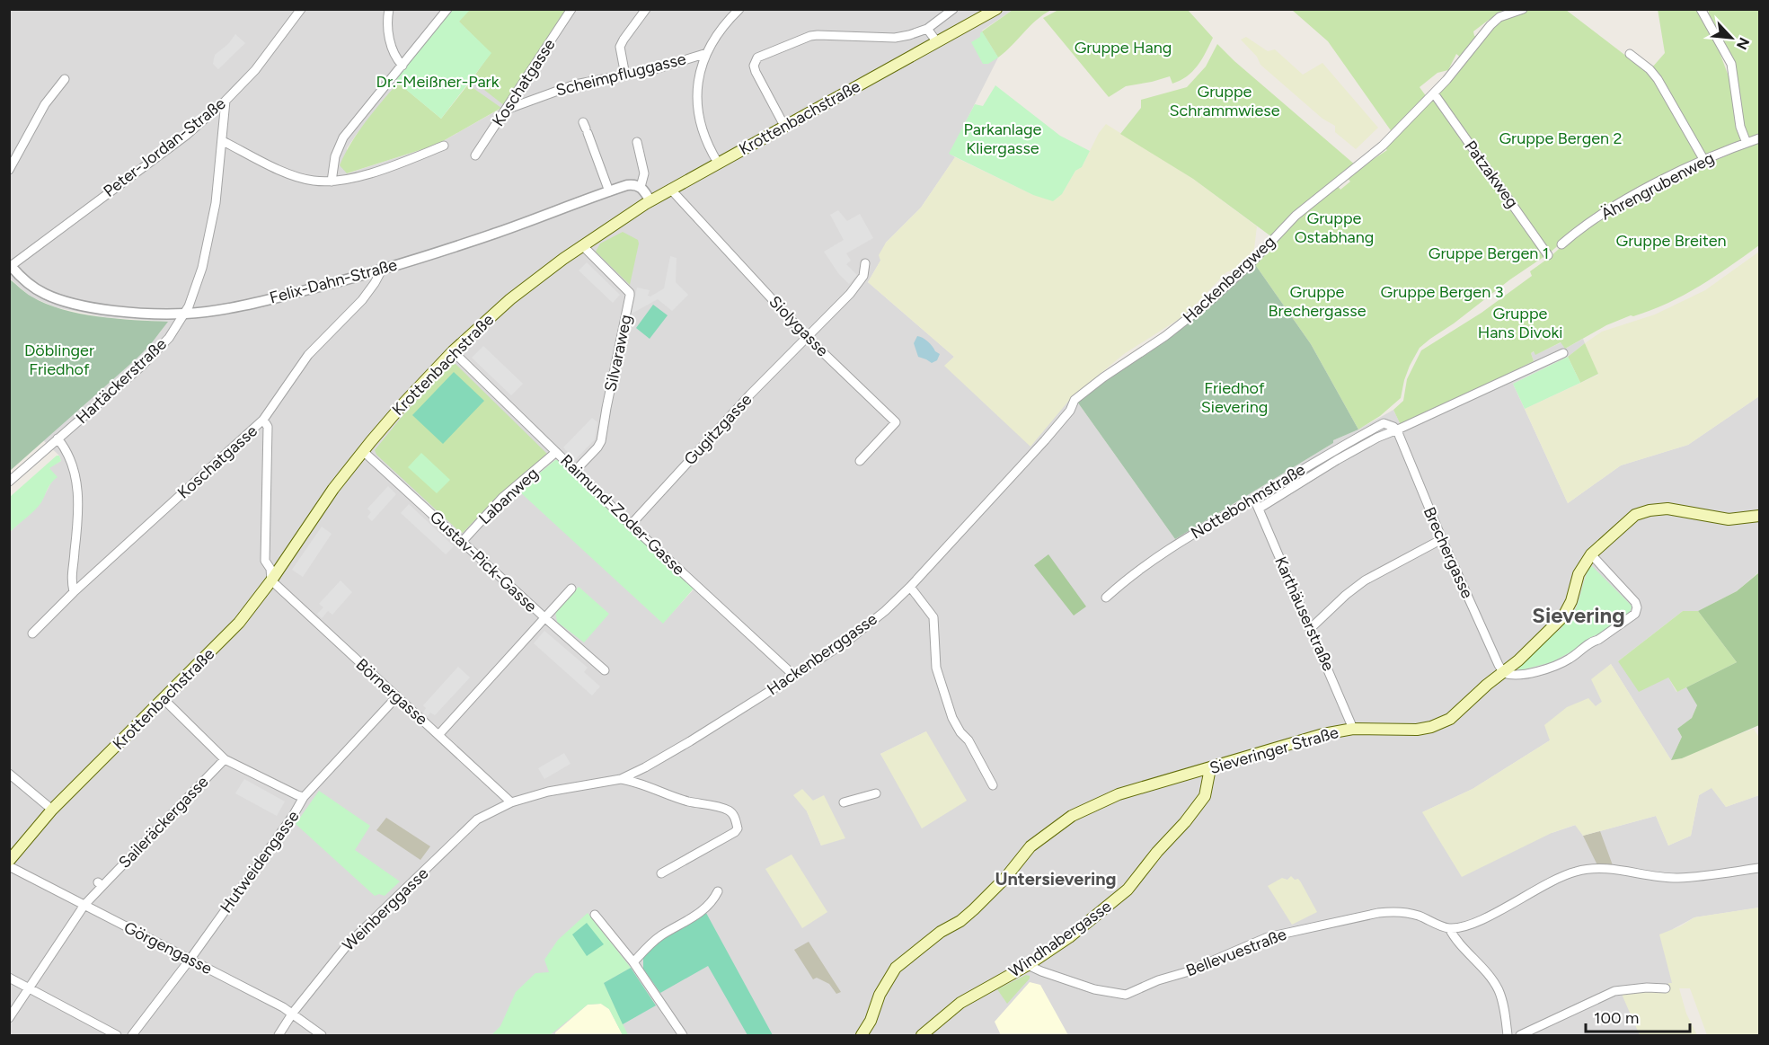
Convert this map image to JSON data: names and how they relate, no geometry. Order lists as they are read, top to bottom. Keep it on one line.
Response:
{"streets":{"main road":["Krottenbachstraße","Sieveringer Straße","Windhabergasse"],"street":["Scheimpfluggasse","Koschatgasse","Peter-Jordan-Straße","Patzakweg","Ährengrubenweg","Hackenbergweg","Felix-Dahn-Straße","Siolygasse","Silvaraweg","Hartäckerstraße","Gugitzgasse","Labanweg","Nottebohmstraße","Raimund-Zoder-Gasse","Brechergasse","Gustav-Pick-Gasse","Karthäuserstraße","Hackenberggasse","Börnergasse","Saileräckergasse","Hutweidengasse","Weinberggasse","Görgengasse","Bellevuestraße"]},"crossings":[["Scheimpfluggasse","Koschatgasse"],["Koschatgasse","Felix-Dahn-Straße"],["Krottenbachstraße","Siolygasse"],["Krottenbachstraße","Silvaraweg"],["Krottenbachstraße","Raimund-Zoder-Gasse"],["Krottenbachstraße","Gustav-Pick-Gasse"],["Krottenbachstraße","Börnergasse"],["Peter-Jordan-Straße","Felix-Dahn-Straße"],["Peter-Jordan-Straße","Hartäckerstraße"],["Patzakweg","Hackenbergweg"],["Hackenbergweg","Hackenberggasse"],["Felix-Dahn-Straße","Hartäckerstraße"],["Siolygasse","Gugitzgasse"],["Silvaraweg","Raimund-Zoder-Gasse"],["Gugitzgasse","Raimund-Zoder-Gasse"],["Labanweg","Raimund-Zoder-Gasse"],["Labanweg","Gustav-Pick-Gasse"],["Nottebohmstraße","Brechergasse"],["Nottebohmstraße","Karthäuserstraße"],["Raimund-Zoder-Gasse","Hackenberggasse"],["Brechergasse","Sieveringer Straße"],["Karthäuserstraße","Sieveringer Straße"],["Hackenberggasse","Börnergasse"],["Hackenberggasse","Weinberggasse"],["Börnergasse","Hutweidengasse"],["Börnergasse","Weinberggasse"],["Sieveringer Straße","Windhabergasse"],["Saileräckergasse","Görgengasse"],["Hutweidengasse","Görgengasse"],["Weinberggasse","Görgengasse"],["Windhabergasse","Bellevuestraße"]],"districts":["Sievering","Untersievering"],"parks":["Gruppe Hang","Dr.-Meißner-Park","Gruppe Schrammwiese","Parkanlage Kliergasse","Gruppe Bergen 2","Gruppe Ostabhang","Gruppe Breiten","Gruppe Bergen 1","Gruppe Brechergasse","Gruppe Bergen 3","Gruppe Hans Divoki","Döblinger Friedhof","Friedhof Sievering"],"scale_bar":"100 m","north":"bottom right"}
